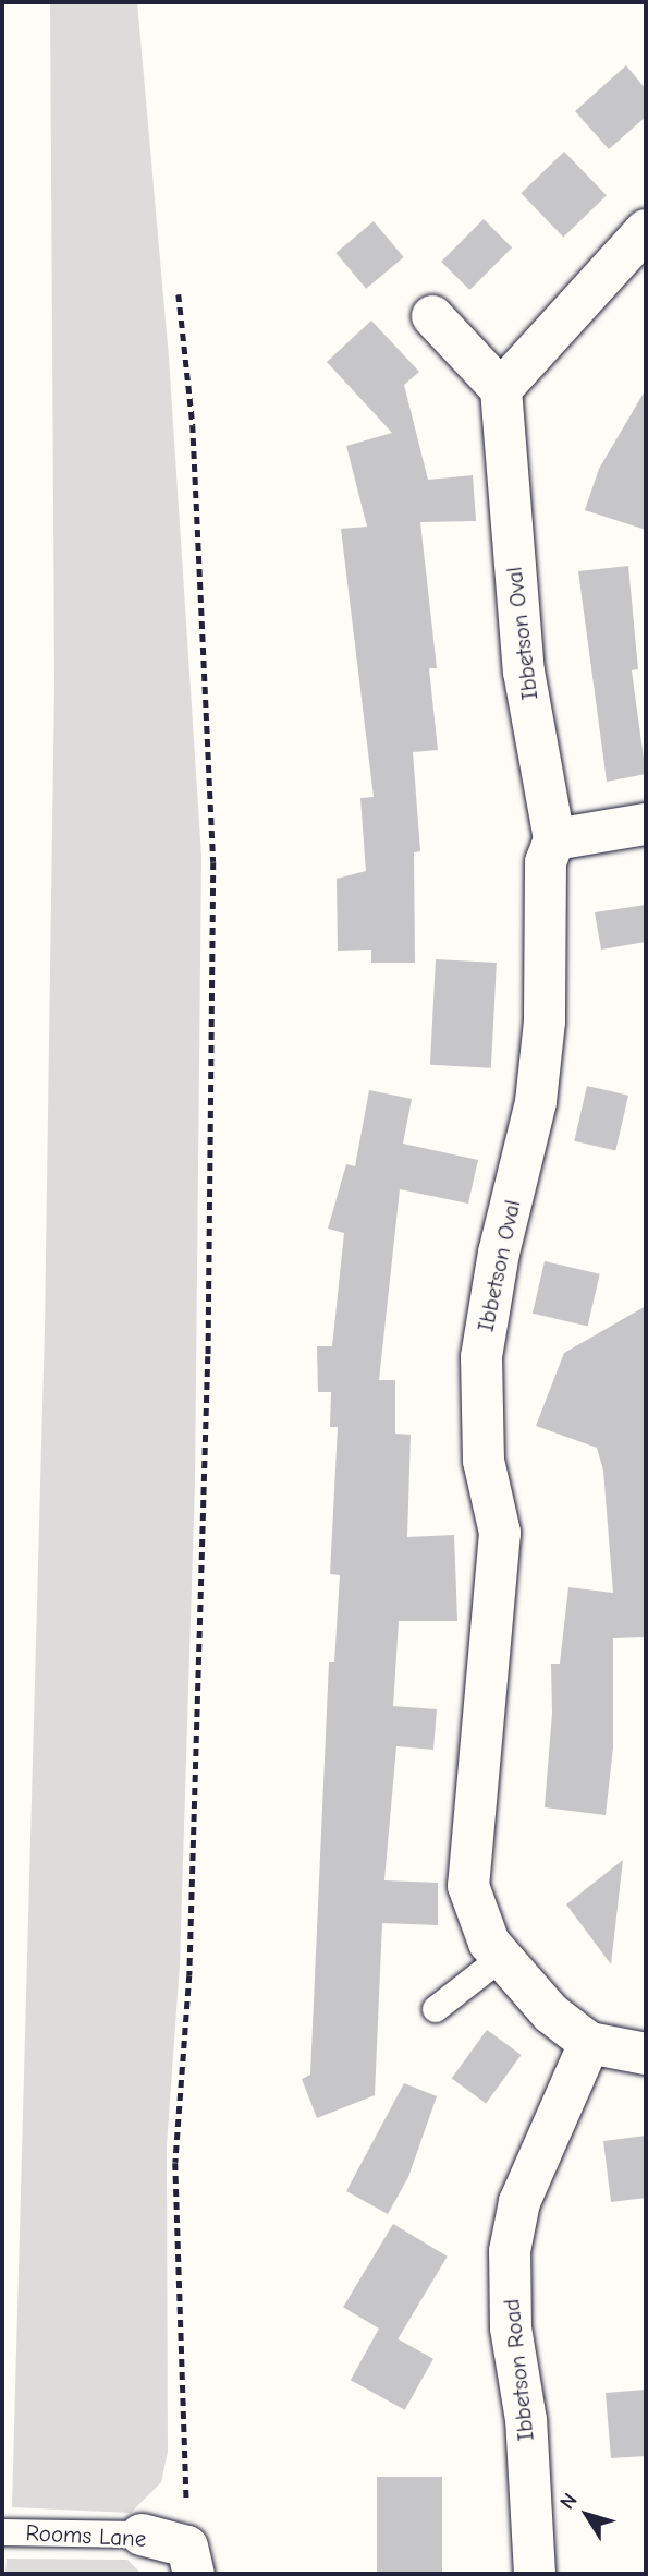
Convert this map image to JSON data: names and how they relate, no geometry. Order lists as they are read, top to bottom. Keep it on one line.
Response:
{"streets":{"street":["Ibbetson Oval","Ibbetson Road","Rooms Lane"]},"crossings":[["Ibbetson Oval","Ibbetson Road"]],"north":"top left"}
